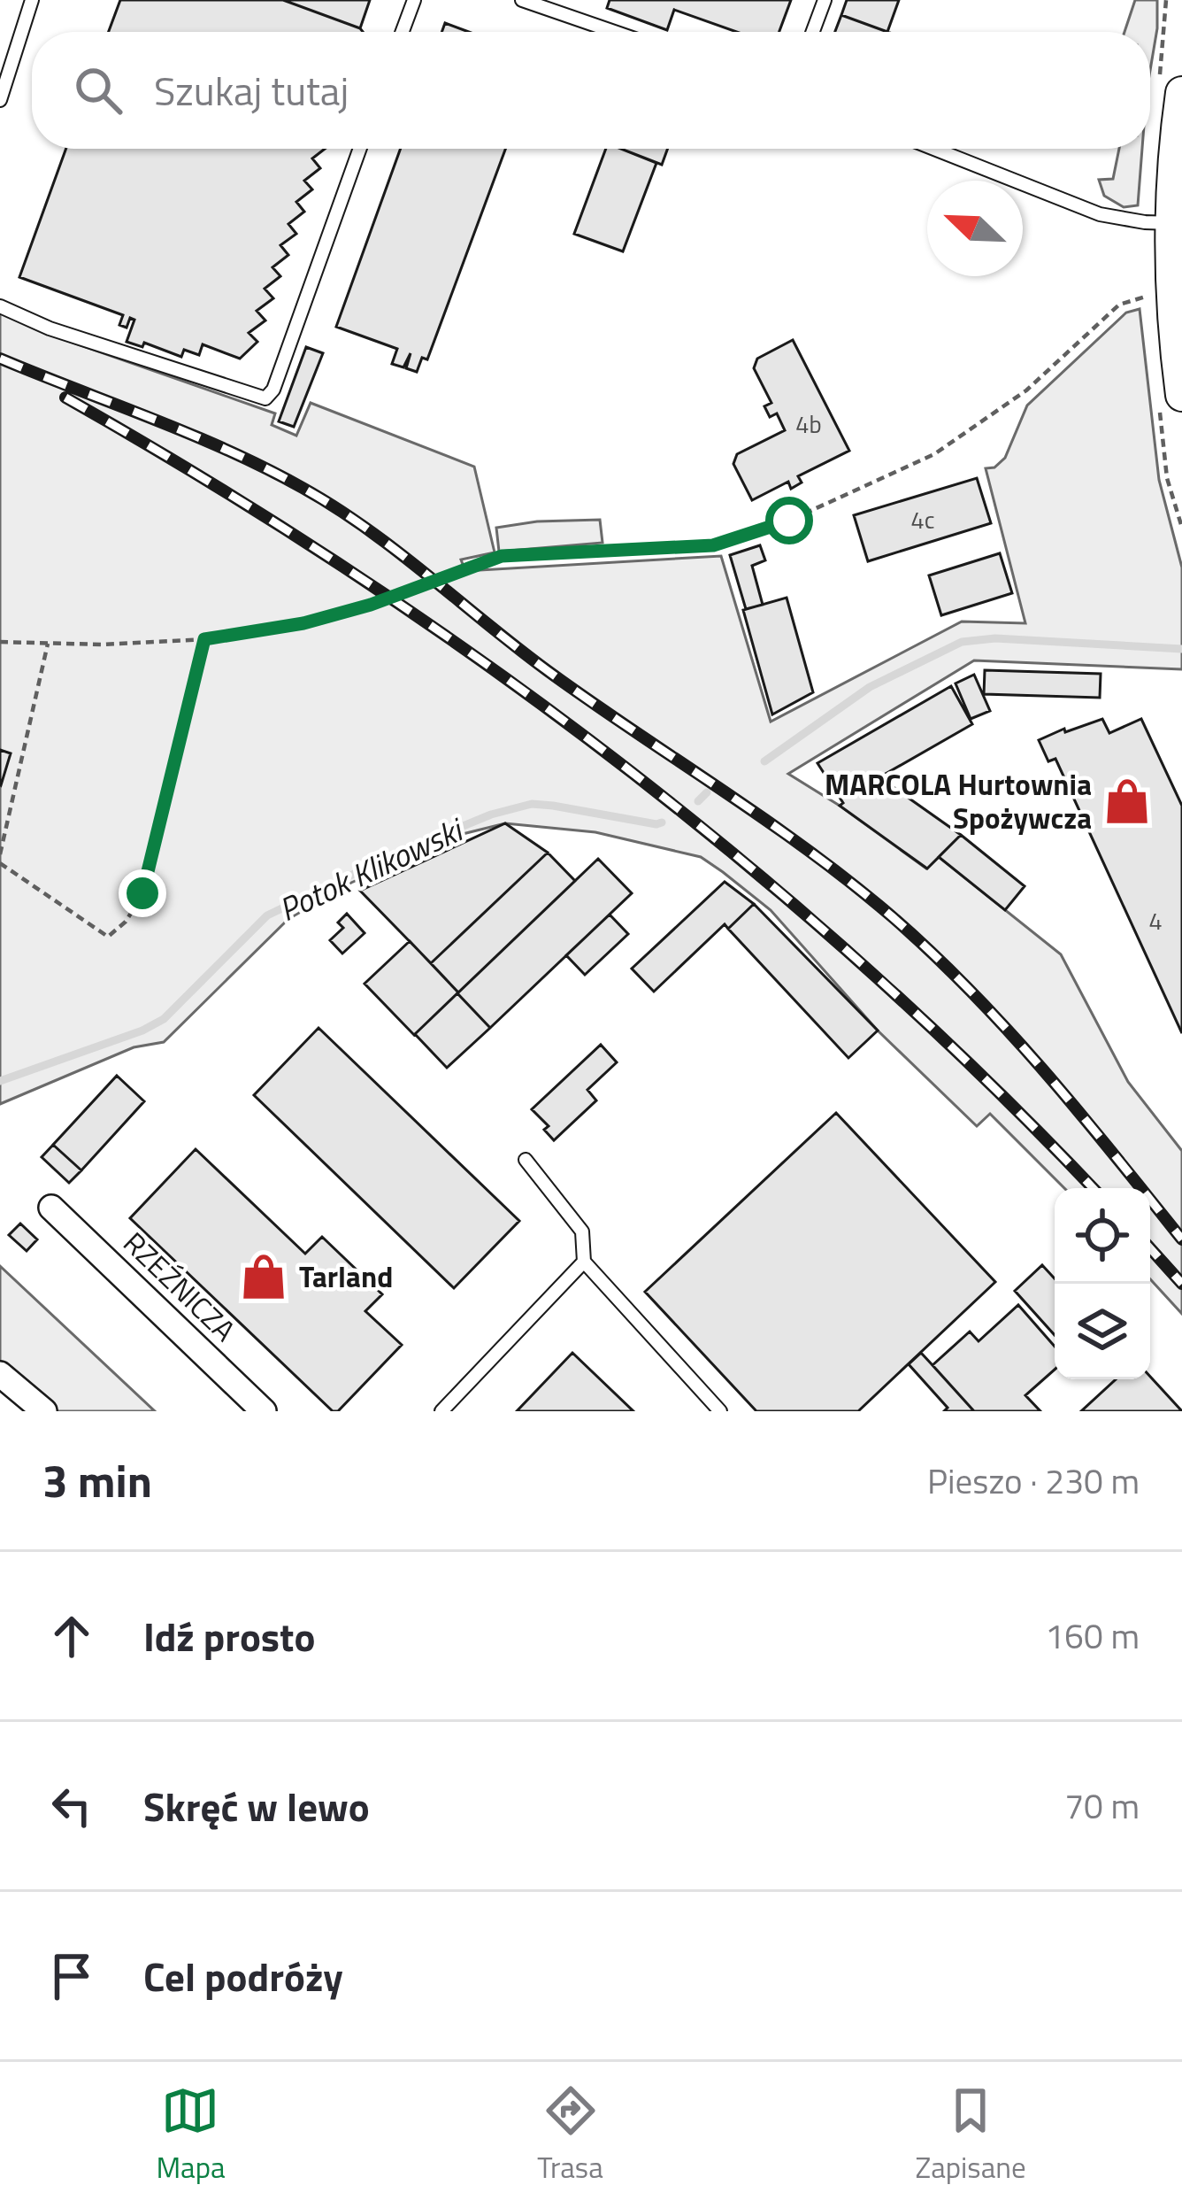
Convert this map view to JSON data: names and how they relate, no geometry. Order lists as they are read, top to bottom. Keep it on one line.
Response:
{"streets":{"street":["RZEŹNICZA"]},"water":["Potok Klikowski"],"places":{"shop":["MARCOLA Hurtownia Spożywcza","Tarland"]},"house_numbers":["4b","4c","4"],"north":"top left","page":{"search":"Szukaj tutaj","heading":["3 min","Pieszo · 230 m"],"list":[["Idź prosto","160 m"],["Skręć w lewo","70 m"],"Cel podróży"],"nav":["Mapa","Trasa","Zapisane"]}}
